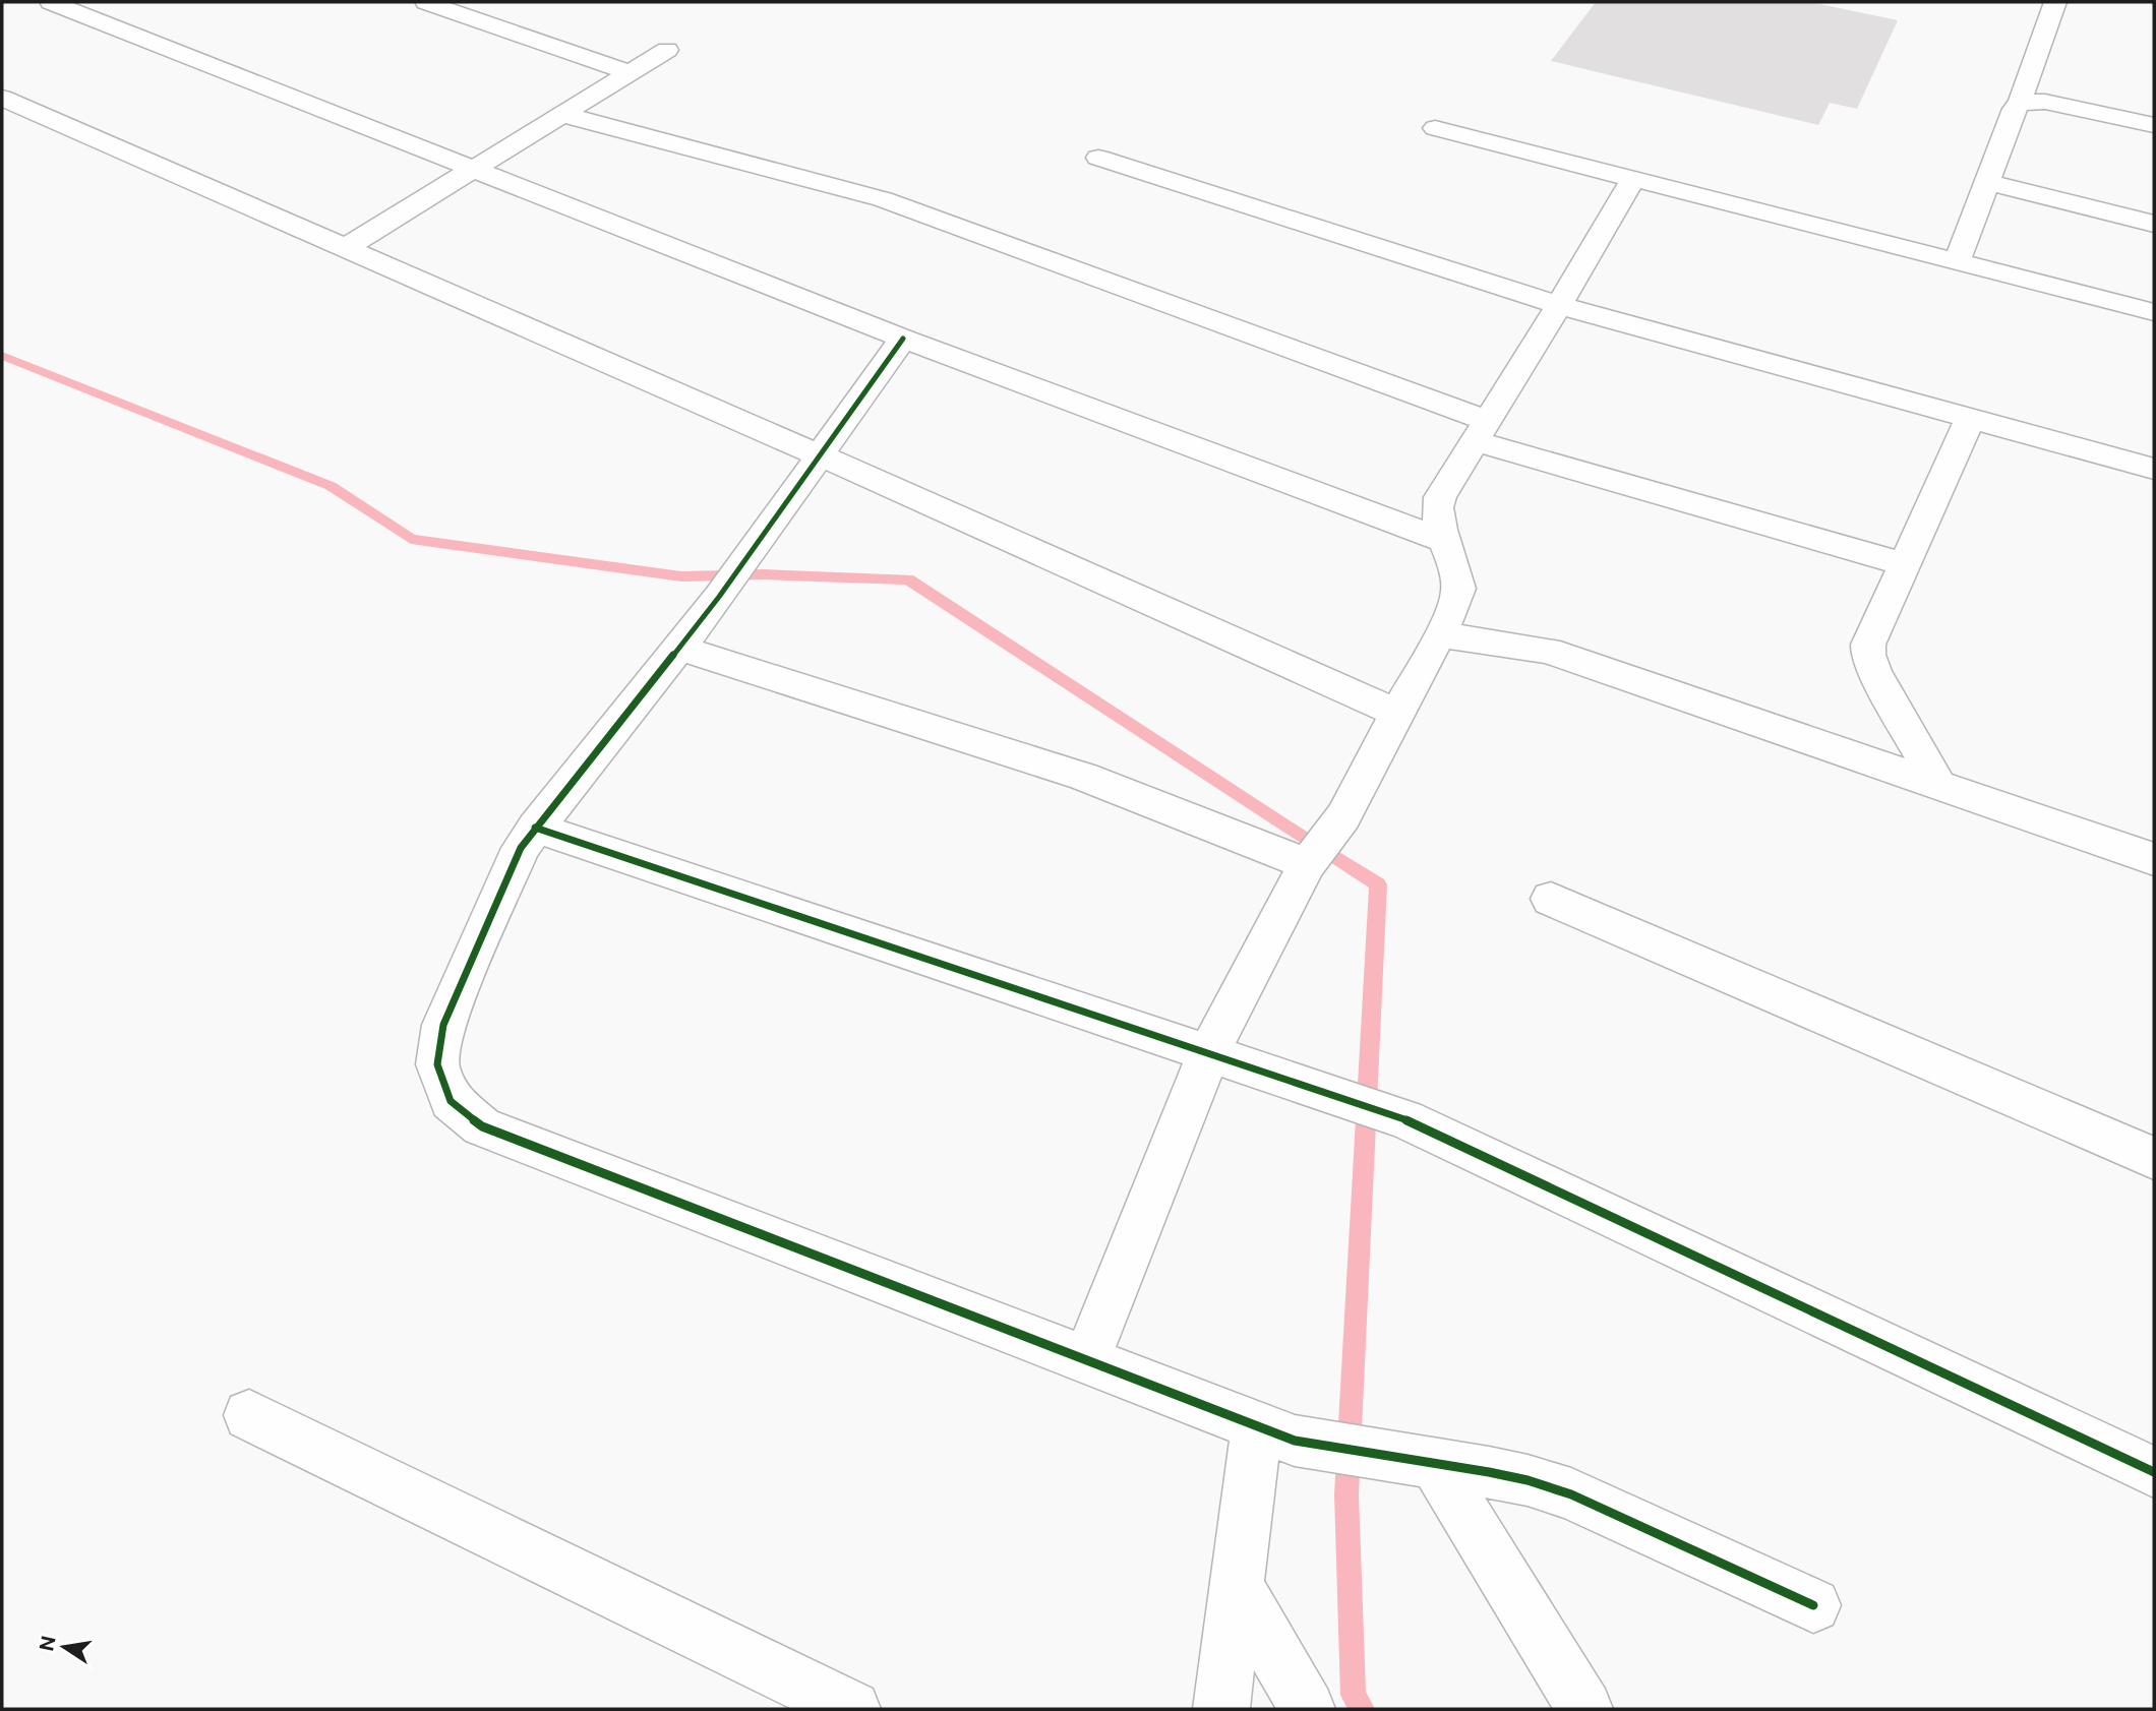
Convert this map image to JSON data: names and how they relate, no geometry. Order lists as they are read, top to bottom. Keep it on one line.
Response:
{"north":"left"}
